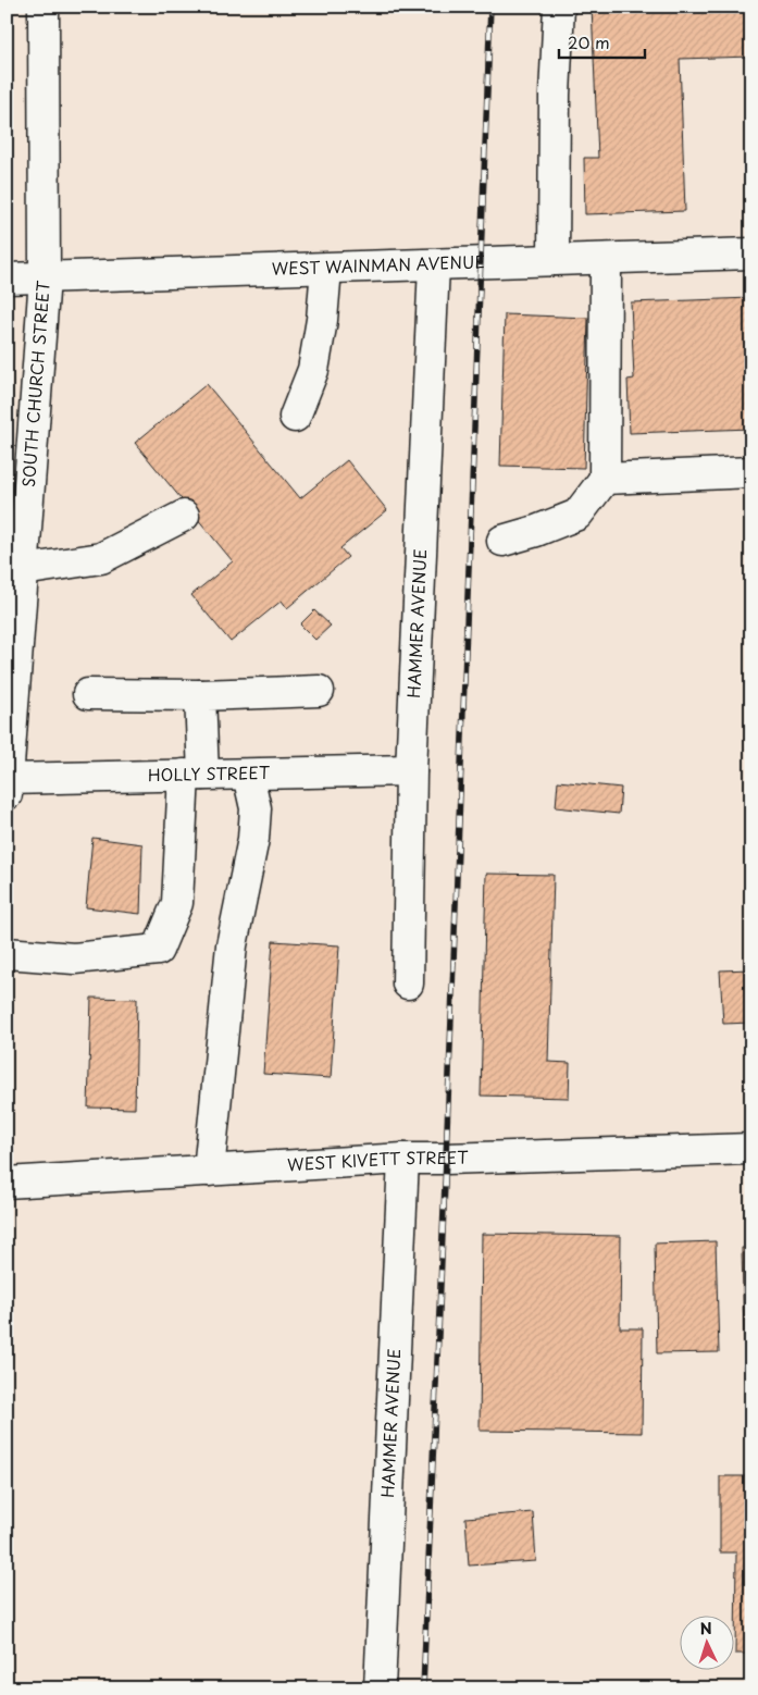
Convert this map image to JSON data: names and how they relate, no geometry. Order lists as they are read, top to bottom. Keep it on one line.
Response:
{"streets":{"street":["WEST WAINMAN AVENUE","SOUTH CHURCH STREET","HAMMER AVENUE","HOLLY STREET","WEST KIVETT STREET"]},"crossings":[["WEST WAINMAN AVENUE","SOUTH CHURCH STREET"],["WEST WAINMAN AVENUE","HAMMER AVENUE"],["SOUTH CHURCH STREET","HOLLY STREET"],["HAMMER AVENUE","HOLLY STREET"],["HAMMER AVENUE","WEST KIVETT STREET"]],"scale_bar":"20 m","north":"top"}
